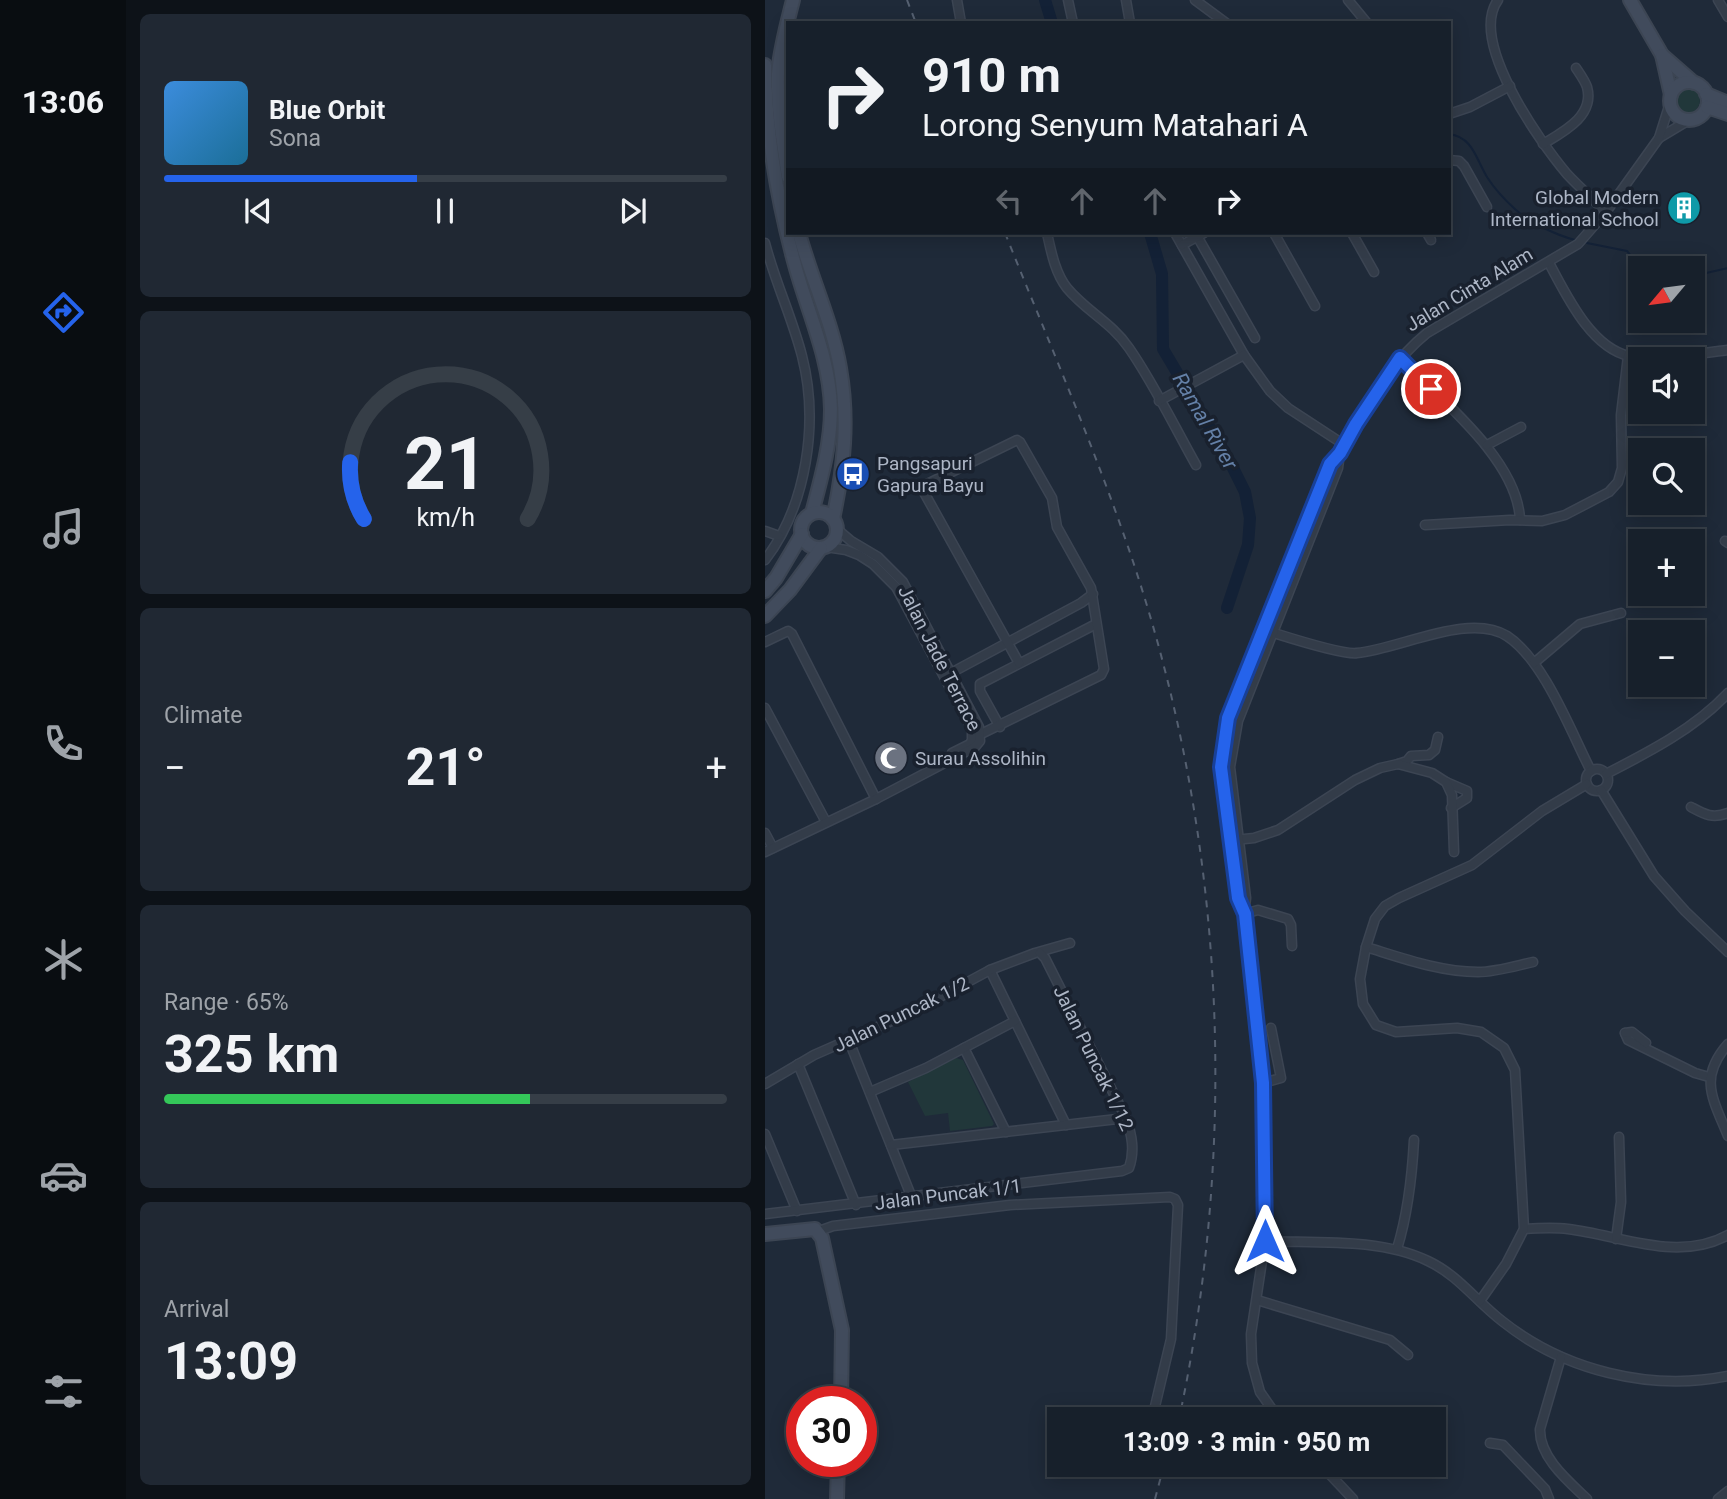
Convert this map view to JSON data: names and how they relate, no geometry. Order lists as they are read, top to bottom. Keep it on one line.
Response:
{"streets":{"street":["Jalan Cinta Alam","Jalan Jade Terrace","Jalan Puncak 1/2","Jalan Puncak 1/12","Jalan Puncak 1/1"]},"crossings":[["Jalan Puncak 1/2","Jalan Puncak 1/12"],["Jalan Puncak 1/12","Jalan Puncak 1/1"]],"water":["Ramal River"],"places":{"building":["Global Modern International School"],"bus stop":["Pangsapuri Gapura Bayu"],"mosque":["Surau Assolihin"]},"north":"bottom left","page":{"tabs":"13:06","turn":["910 m","Lorong Senyum Matahari A"],"song":["Blue Orbit","Sona"],"map_buttons":["+","−"],"tile":["Climate",["Range · 65%","325 km"],["Arrival","13:09"]],"heat":["−","21°","+"],"limit":"30","trip":"13:09 · 3 min · 950 m","gauge":["21","km/h"]}}
